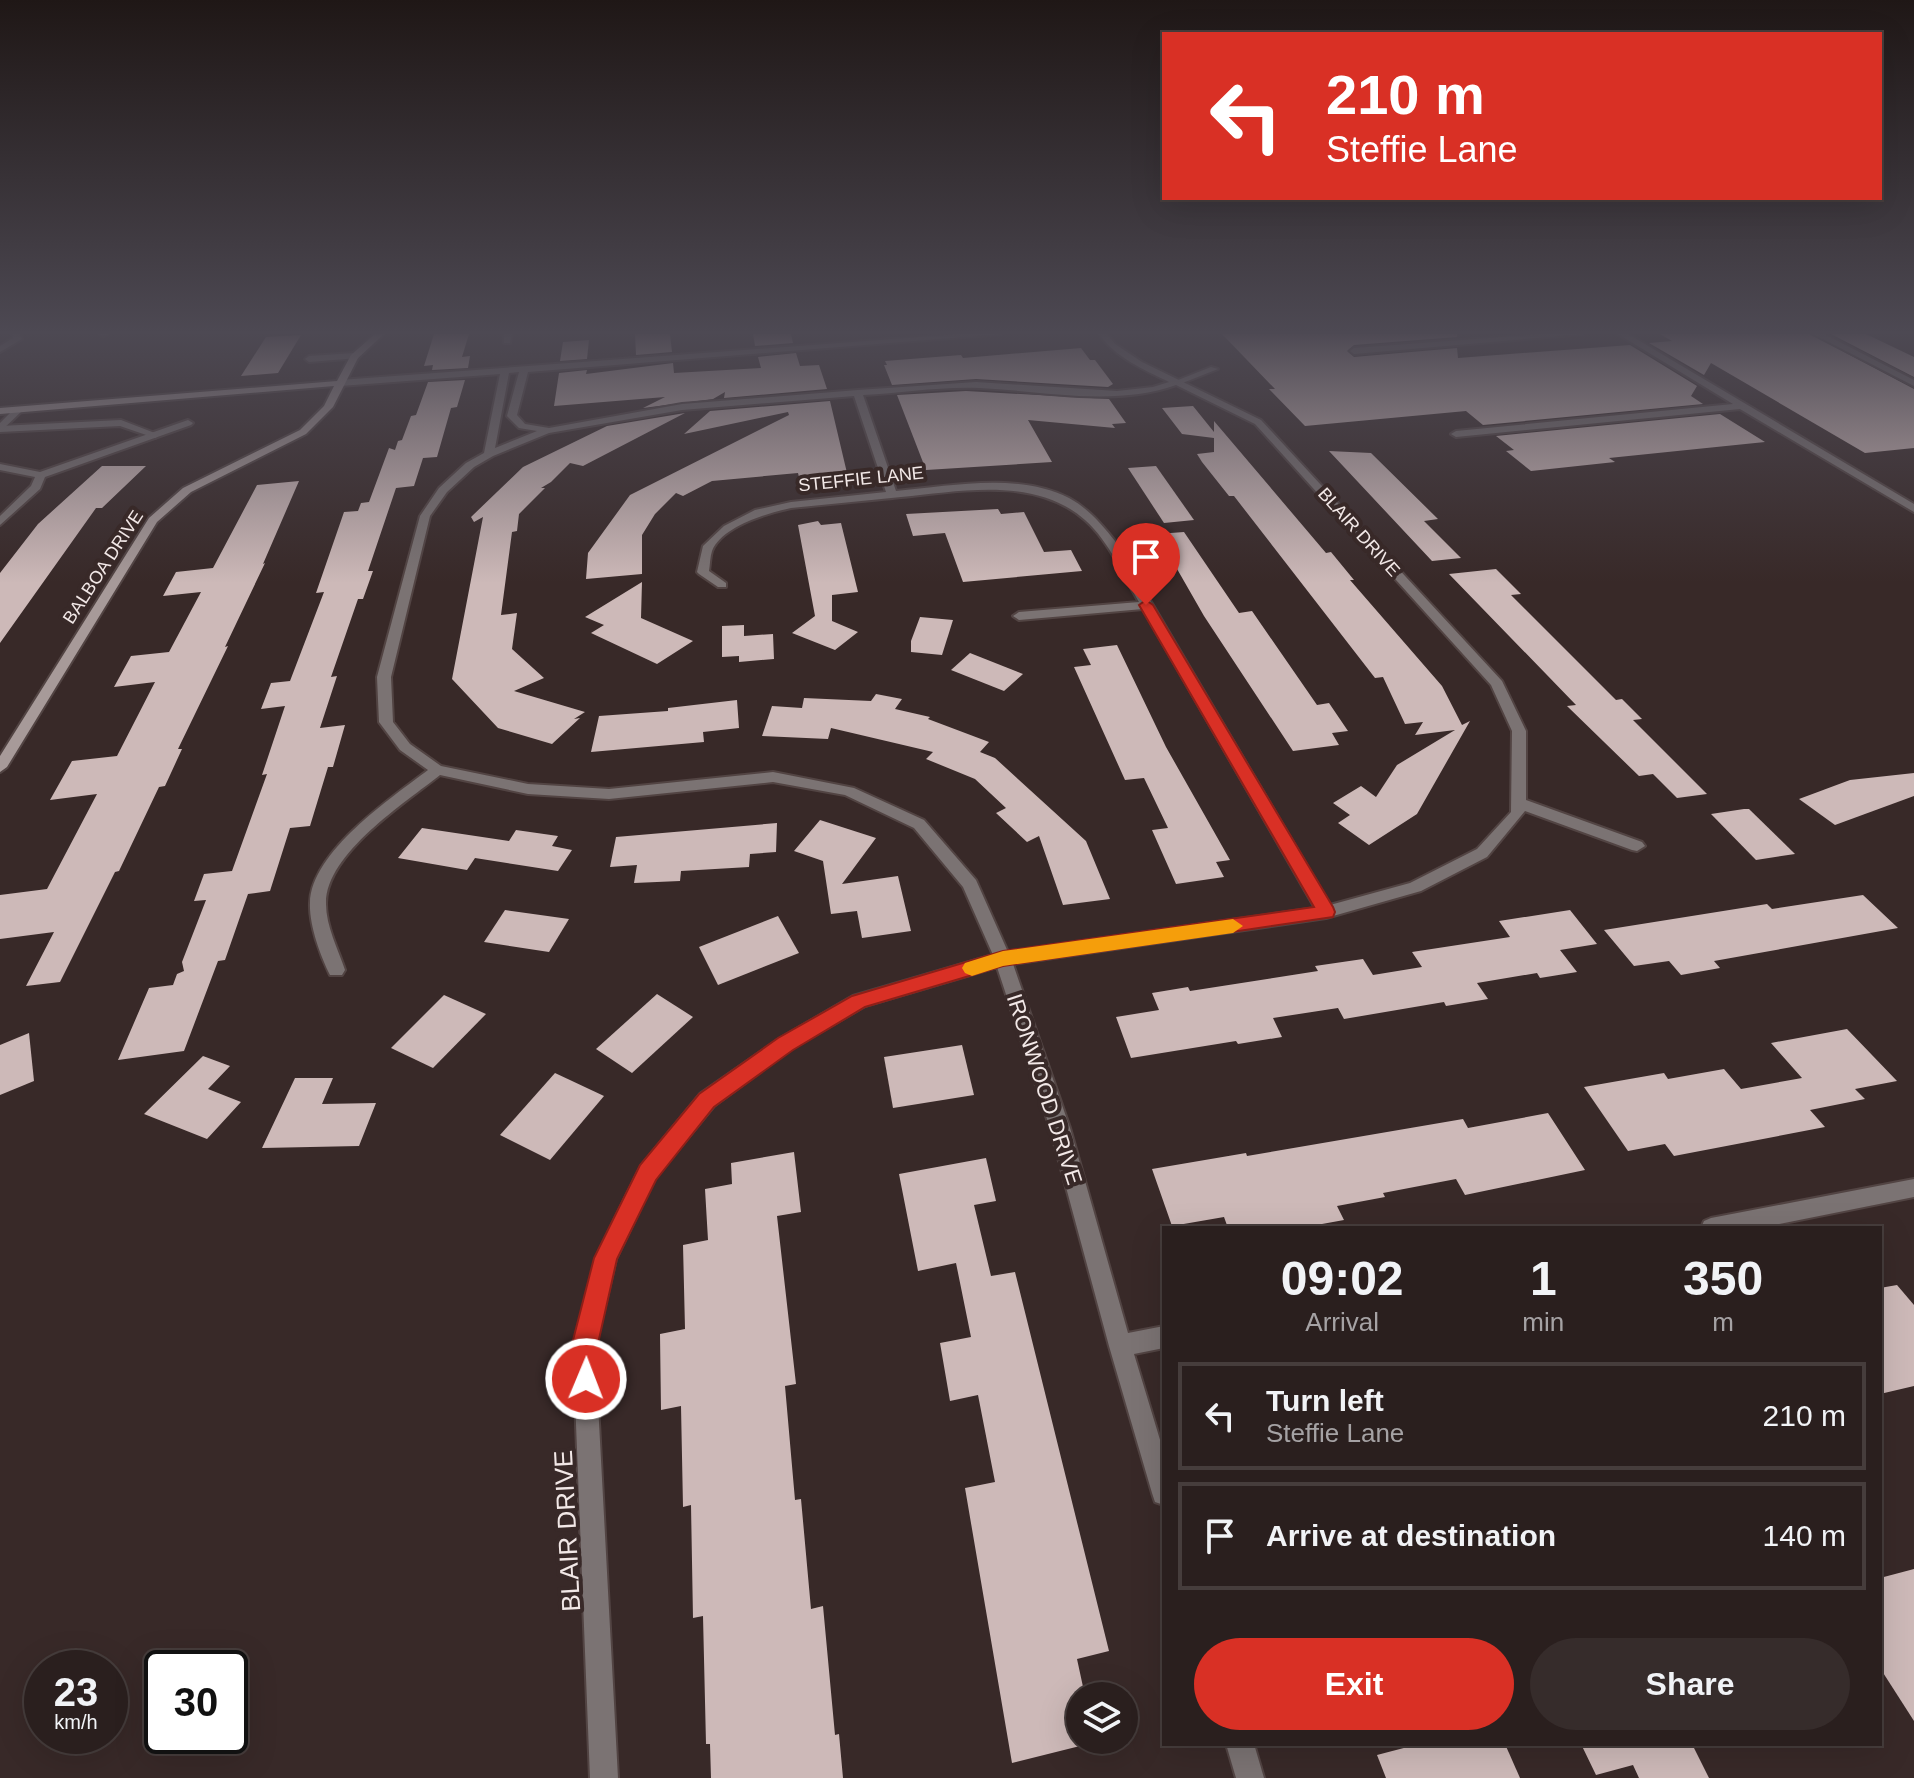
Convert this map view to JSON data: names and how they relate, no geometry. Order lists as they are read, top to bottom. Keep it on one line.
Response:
{"streets":{"street":["STEFFIE LANE","BLAIR DRIVE","BALBOA DRIVE","IRONWOOD DRIVE"]},"crossings":[["STEFFIE LANE","BLAIR DRIVE"],["BLAIR DRIVE","IRONWOOD DRIVE"]],"page":{"turn":["210 m","Steffie Lane"],"eta":["09:02","Arrival","1","min","350","m"],"list":[{"name":"Turn left","note":"Steffie Lane","value":"210 m"},{"name":"Arrive at destination","value":"140 m"}],"buttons":["Exit","Share"],"speed":"23 km/h","limit":"30"}}
